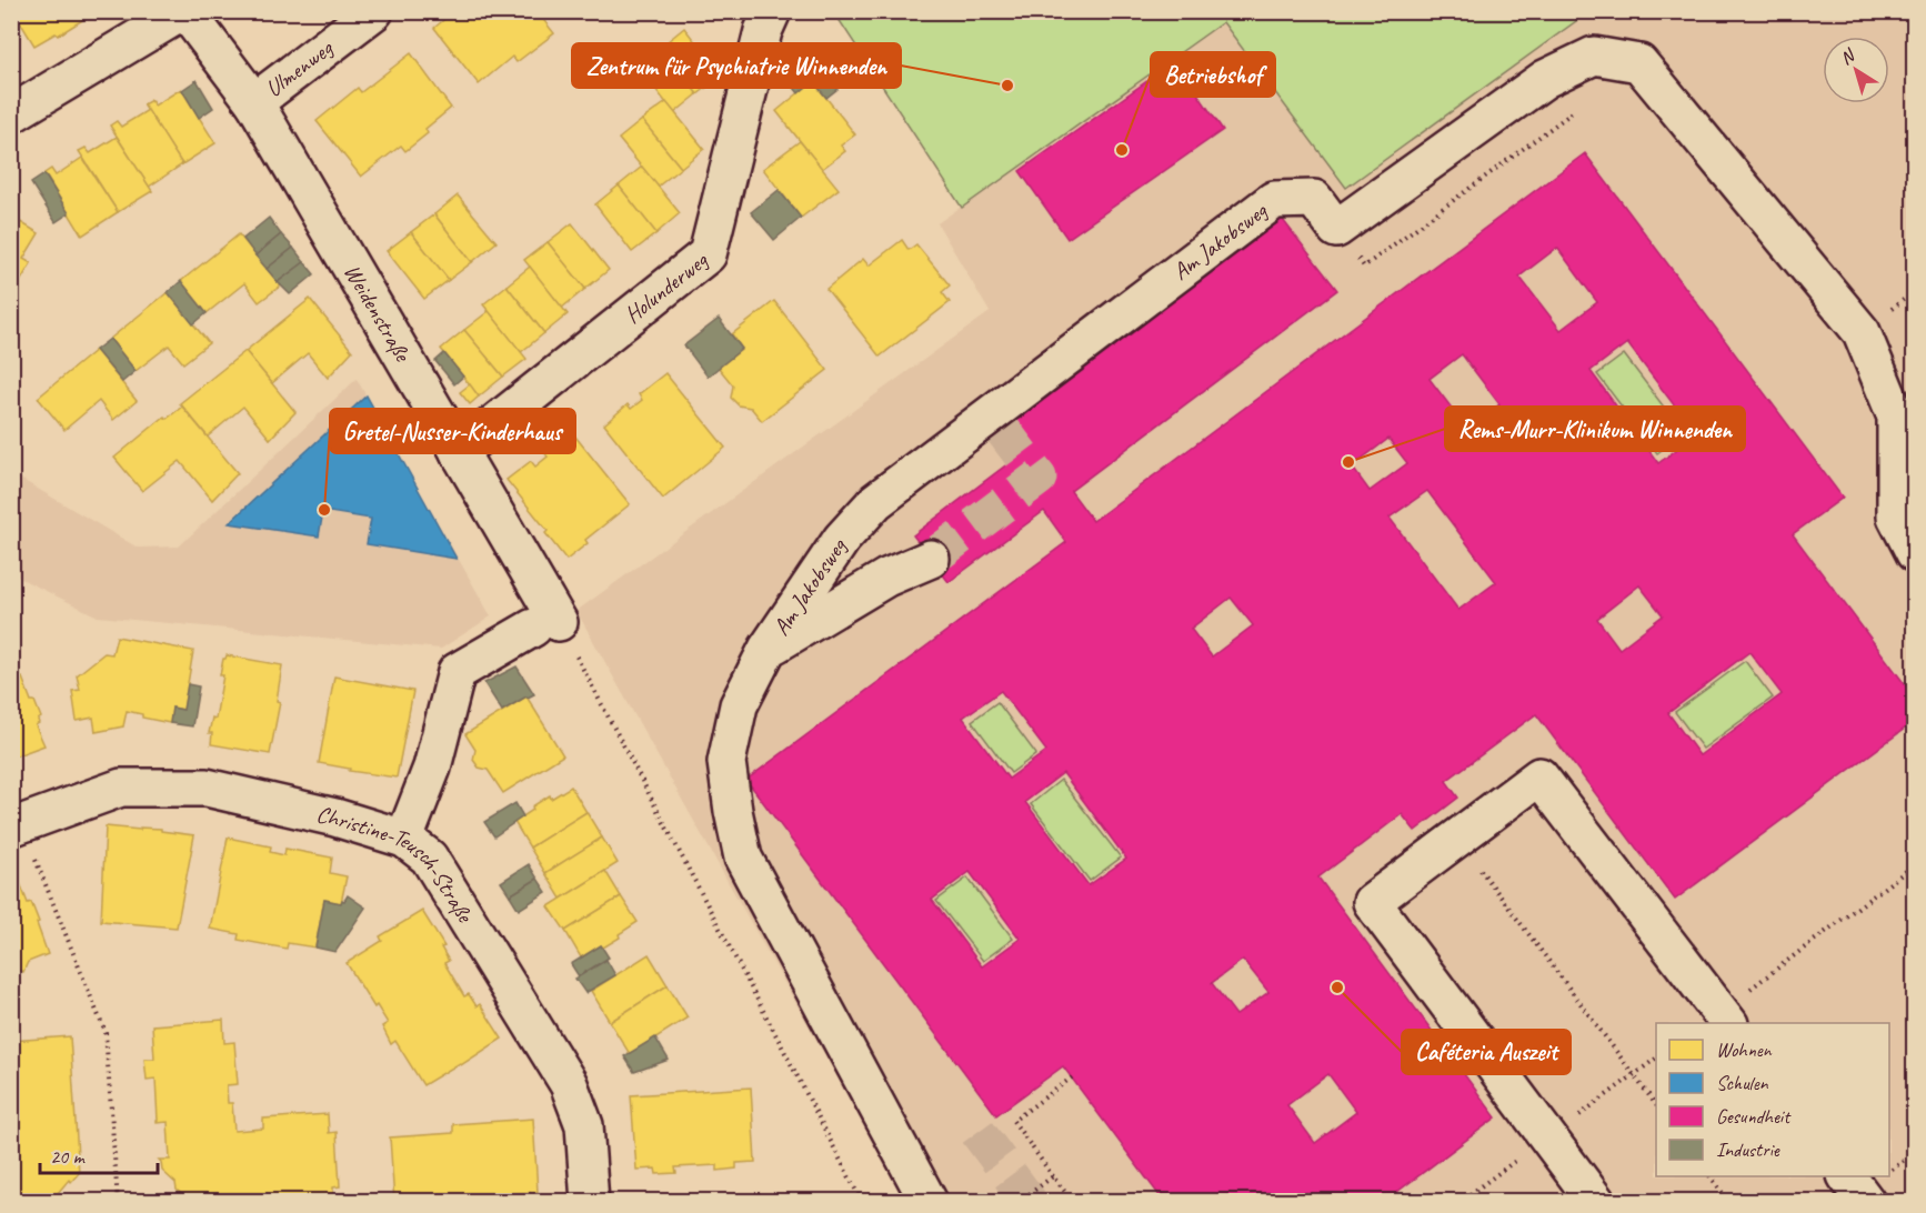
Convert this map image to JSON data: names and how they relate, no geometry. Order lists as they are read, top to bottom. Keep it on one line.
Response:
{"streets":{"street":["Ulmenweg","Am Jakobsweg","Holunderweg","Weidenstraße","Christine-Teusch-Straße"]},"crossings":[["Ulmenweg","Weidenstraße"],["Holunderweg","Weidenstraße"]],"places":["Zentrum für Psychiatrie Winnenden","Betriebshof","Rems-Murr-Klinikum Winnenden","Gretel-Nusser-Kinderhaus","Caféteria Auszeit"],"legend":["Wohnen","Schulen","Gesundheit","Industrie"],"scale_bar":"20 m","north":"top left"}
